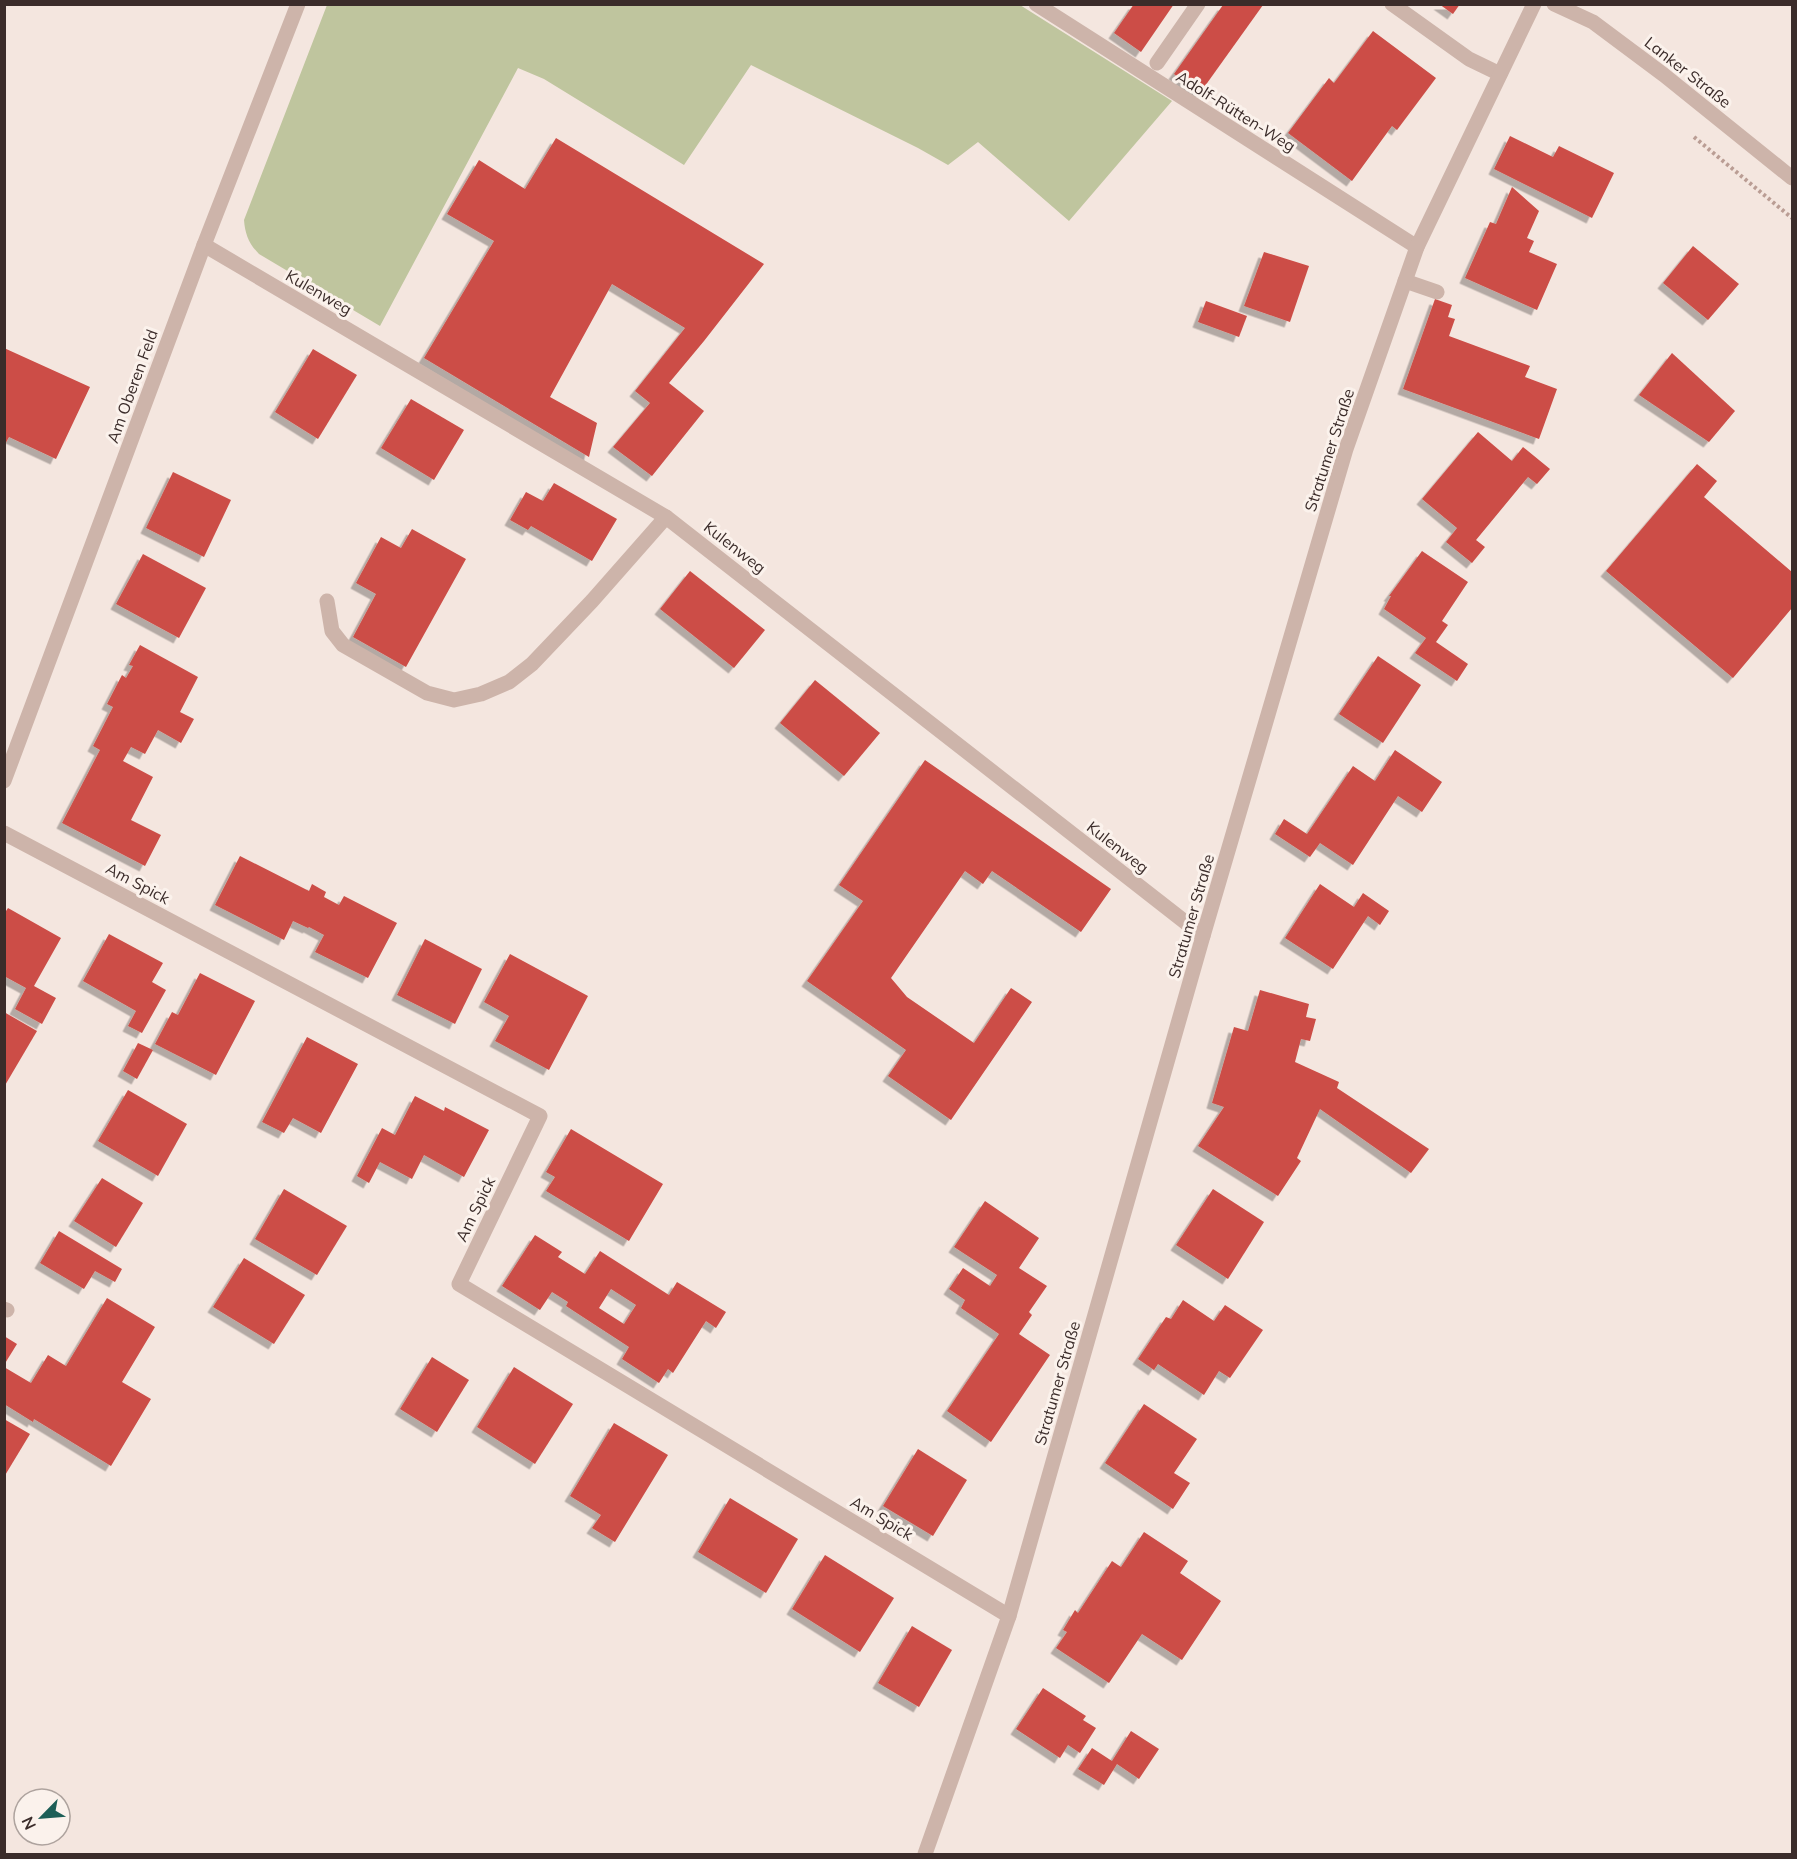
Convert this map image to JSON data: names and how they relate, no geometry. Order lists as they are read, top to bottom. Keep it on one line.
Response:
{"streets":{"street":["Lanker Straße","Adolf-Rütten-Weg","Kulenweg","Am Oberen Feld","Stratumer Straße","Am Spick"]},"crossings":[["Adolf-Rütten-Weg","Stratumer Straße"],["Kulenweg","Am Oberen Feld"],["Kulenweg","Stratumer Straße"],["Stratumer Straße","Am Spick"]],"north":"bottom left"}
